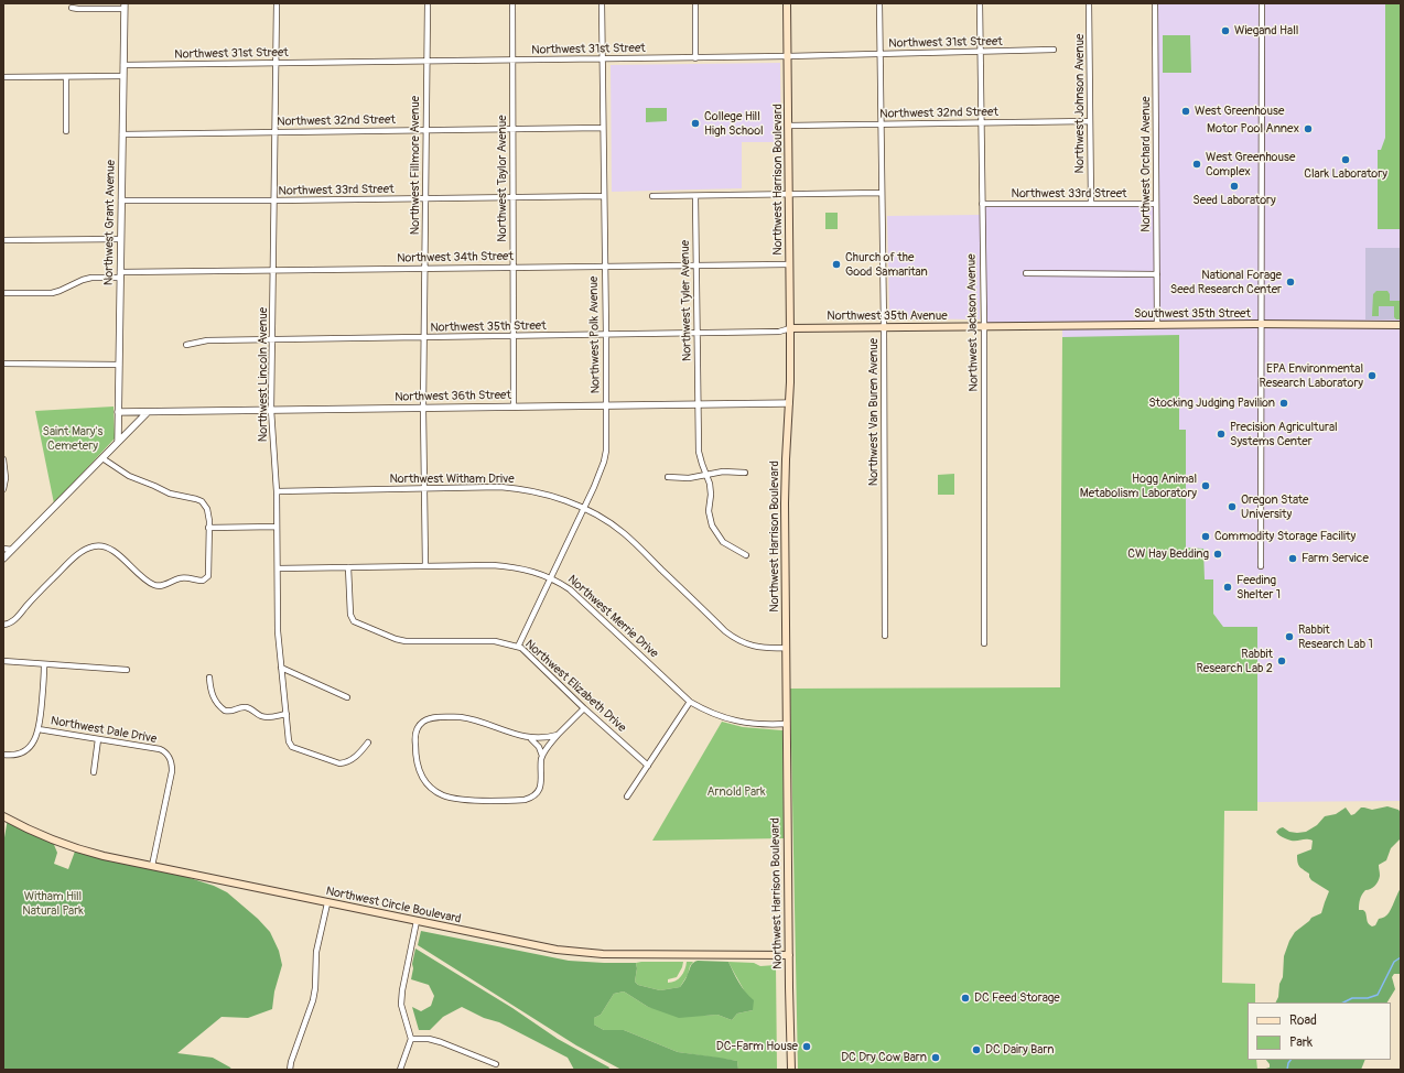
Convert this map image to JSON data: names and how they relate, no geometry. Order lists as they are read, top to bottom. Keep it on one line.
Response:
{"streets":{"main road":["Northwest Harrison Boulevard","Southwest 35th Street","Northwest 35th Avenue","Northwest Circle Boulevard"],"street":["Northwest 31st Street","Northwest Johnson Avenue","Northwest 32nd Street","Northwest Orchard Avenue","Northwest Fillmore Avenue","Northwest Taylor Avenue","Northwest 33rd Street","Northwest Grant Avenue","Northwest 34th Street","Northwest Tyler Avenue","Northwest Jackson Avenue","Northwest 35th Street","Northwest Polk Avenue","Northwest Lincoln Avenue","Northwest 36th Street","Northwest Van Buren Avenue","Northwest Witham Drive","Northwest Merrie Drive","Northwest Elizabeth Drive","Northwest Dale Drive"]},"crossings":[["Northwest 31st Street","Northwest Fillmore Avenue"],["Northwest 31st Street","Northwest Taylor Avenue"],["Northwest 31st Street","Northwest Harrison Boulevard"],["Northwest 31st Street","Northwest Grant Avenue"],["Northwest 31st Street","Northwest Jackson Avenue"],["Northwest 31st Street","Northwest Polk Avenue"],["Northwest 31st Street","Northwest Lincoln Avenue"],["Northwest 31st Street","Northwest Van Buren Avenue"],["Northwest Johnson Avenue","Northwest 32nd Street"],["Northwest Johnson Avenue","Northwest 33rd Street"],["Northwest 32nd Street","Northwest Fillmore Avenue"],["Northwest 32nd Street","Northwest Taylor Avenue"],["Northwest 32nd Street","Northwest Harrison Boulevard"],["Northwest 32nd Street","Northwest Grant Avenue"],["Northwest 32nd Street","Northwest Jackson Avenue"],["Northwest 32nd Street","Northwest Polk Avenue"],["Northwest 32nd Street","Northwest Lincoln Avenue"],["Northwest 32nd Street","Northwest Van Buren Avenue"],["Northwest Orchard Avenue","Northwest 33rd Street"],["Northwest Orchard Avenue","Southwest 35th Street"],["Northwest Fillmore Avenue","Northwest 33rd Street"],["Northwest Fillmore Avenue","Northwest 34th Street"],["Northwest Fillmore Avenue","Northwest 35th Street"],["Northwest Fillmore Avenue","Northwest 36th Street"],["Northwest Fillmore Avenue","Northwest Witham Drive"],["Northwest Fillmore Avenue","Northwest Merrie Drive"],["Northwest Taylor Avenue","Northwest 33rd Street"],["Northwest Taylor Avenue","Northwest 34th Street"],["Northwest Taylor Avenue","Northwest 35th Street"],["Northwest Taylor Avenue","Northwest 36th Street"],["Northwest Harrison Boulevard","Northwest 34th Street"],["Northwest Harrison Boulevard","Northwest 35th Avenue"],["Northwest Harrison Boulevard","Northwest 35th Street"],["Northwest Harrison Boulevard","Northwest 36th Street"],["Northwest Harrison Boulevard","Northwest Witham Drive"],["Northwest Harrison Boulevard","Northwest Merrie Drive"],["Northwest Harrison Boulevard","Northwest Circle Boulevard"],["Northwest 33rd Street","Northwest Grant Avenue"],["Northwest 33rd Street","Northwest Jackson Avenue"],["Northwest 33rd Street","Northwest Polk Avenue"],["Northwest 33rd Street","Northwest Lincoln Avenue"],["Northwest Grant Avenue","Northwest 34th Street"],["Northwest Grant Avenue","Northwest 36th Street"],["Northwest 34th Street","Northwest Tyler Avenue"],["Northwest 34th Street","Northwest Polk Avenue"],["Northwest 34th Street","Northwest Lincoln Avenue"],["Northwest Tyler Avenue","Northwest 35th Street"],["Northwest Tyler Avenue","Northwest 36th Street"],["Southwest 35th Street","Northwest 35th Avenue"],["Southwest 35th Street","Northwest Jackson Avenue"],["Northwest 35th Avenue","Northwest Jackson Avenue"],["Northwest 35th Avenue","Northwest 35th Street"],["Northwest 35th Avenue","Northwest Van Buren Avenue"],["Northwest 35th Street","Northwest Polk Avenue"],["Northwest 35th Street","Northwest Lincoln Avenue"],["Northwest Polk Avenue","Northwest 36th Street"],["Northwest Polk Avenue","Northwest Witham Drive"],["Northwest Polk Avenue","Northwest Merrie Drive"],["Northwest Polk Avenue","Northwest Elizabeth Drive"],["Northwest Lincoln Avenue","Northwest 36th Street"],["Northwest Lincoln Avenue","Northwest Witham Drive"],["Northwest Lincoln Avenue","Northwest Merrie Drive"],["Northwest Merrie Drive","Northwest Elizabeth Drive"],["Northwest Dale Drive","Northwest Circle Boulevard"]],"parks":["Saint Mary's Cemetery","Arnold Park","Witham Hill Natural Park"],"places":["Wiegand Hall","West Greenhouse","College Hill High School","Motor Pool Annex","Clark Laboratory","West Greenhouse Complex","Seed Laboratory","Church of the Good Samaritan","National Forage Seed Research Center","EPA Environmental Research Laboratory","Stocking Judging Pavilion","Precision Agricultural Systems Center","Hogg Animal Metabolism Laboratory","Oregon State University","Commodity Storage Facility","CW Hay Bedding","Farm Service","Feeding Shelter 1","Rabbit Research Lab 1","Rabbit Research Lab 2","DC Feed Storage","DC-Farm House","DC Dairy Barn","DC Dry Cow Barn"],"legend":["Road","Park"]}
